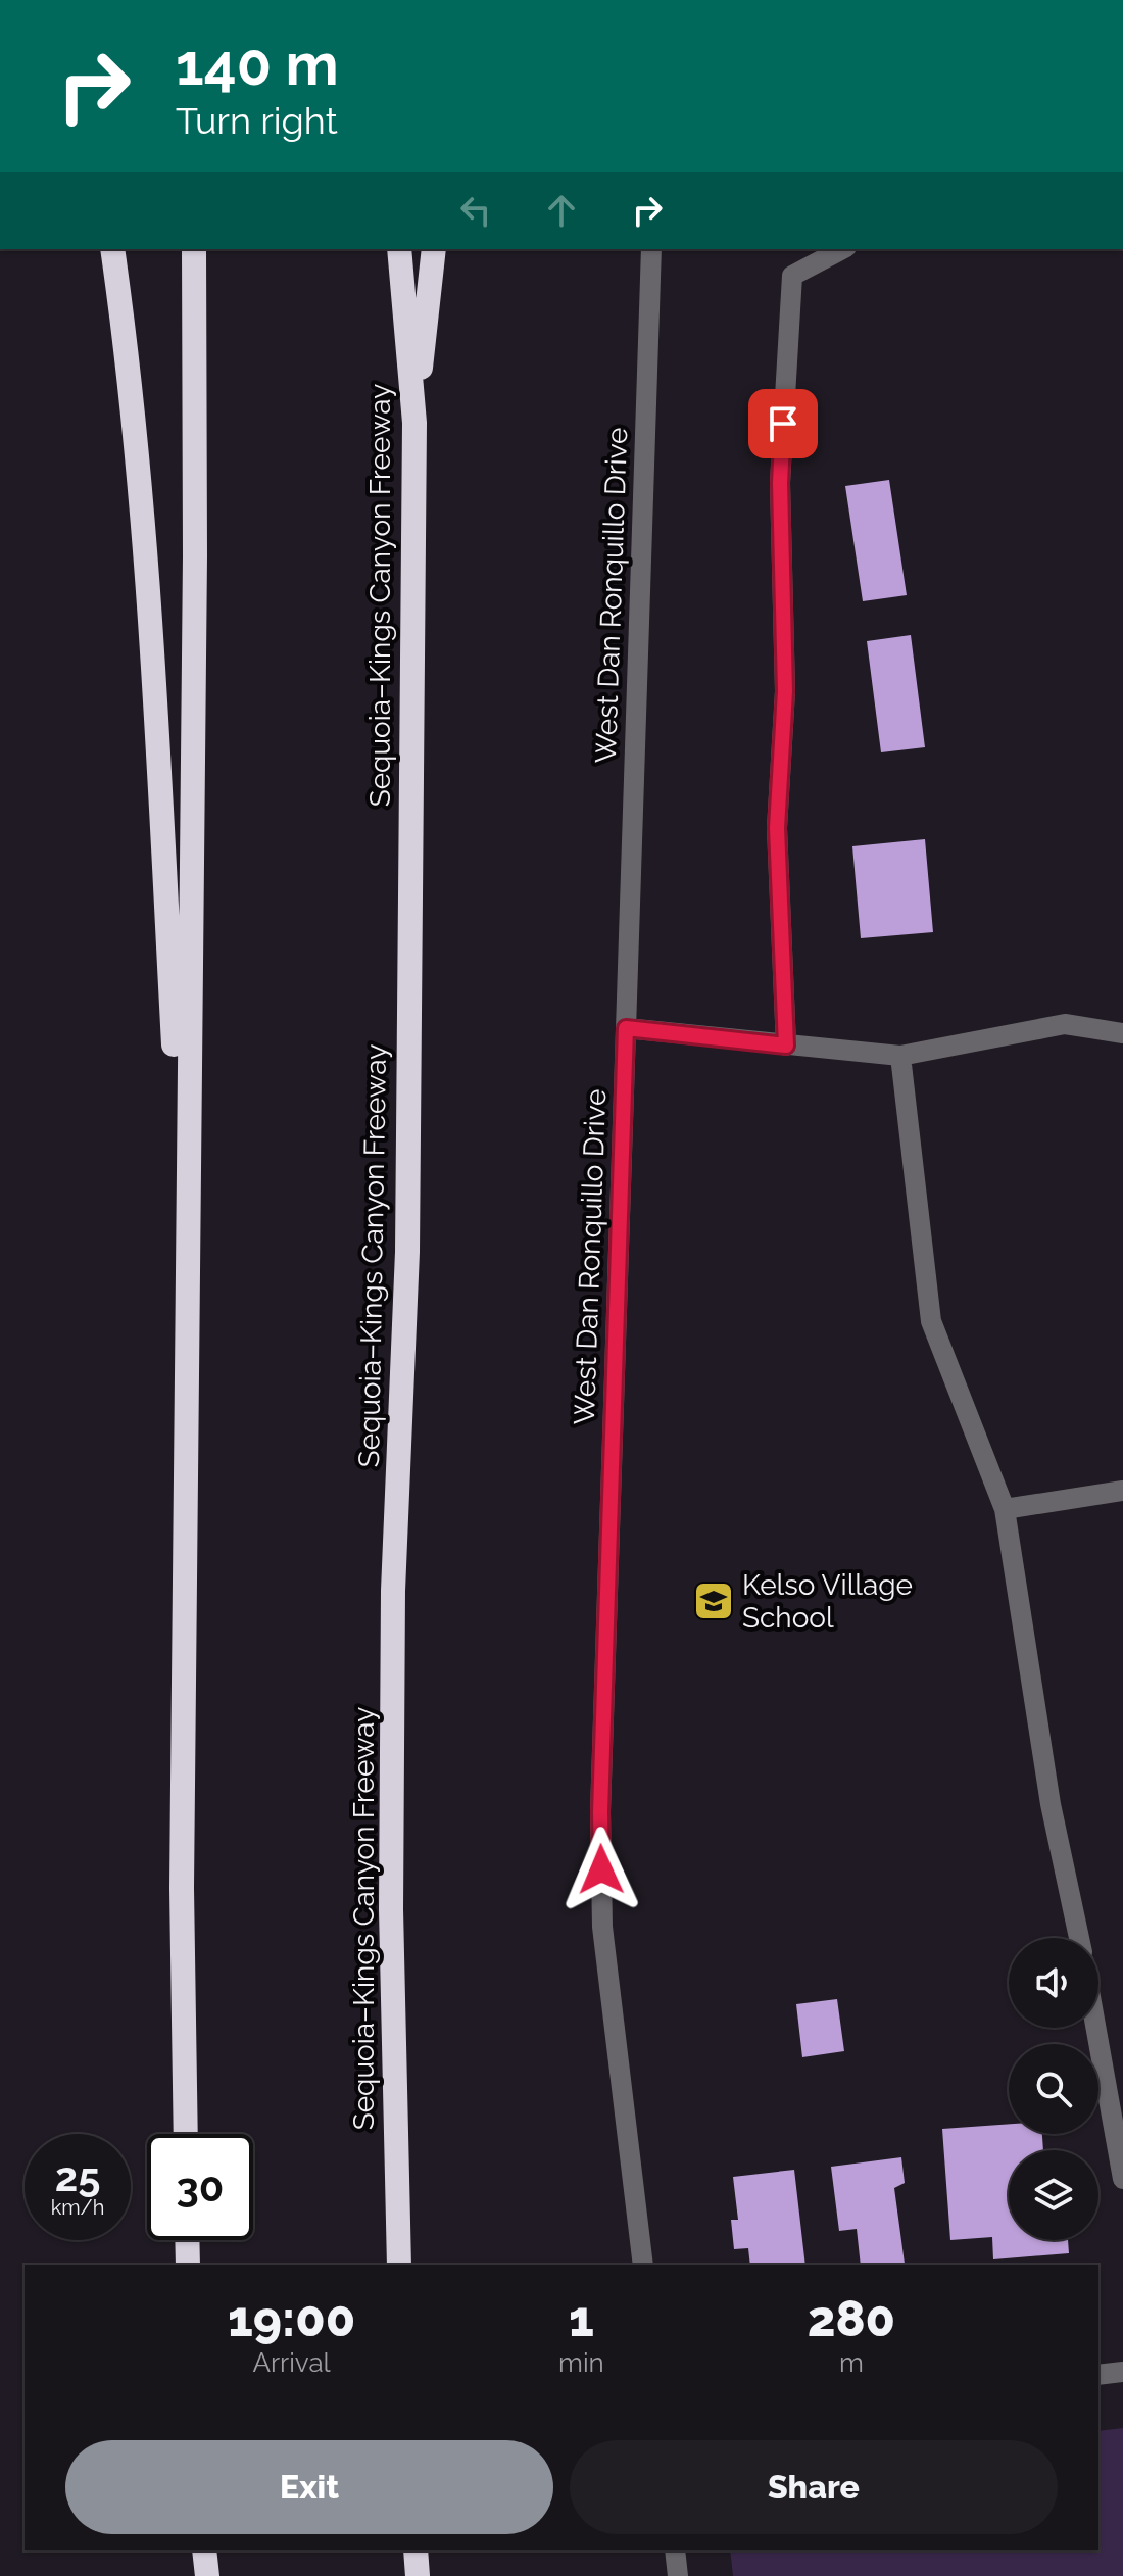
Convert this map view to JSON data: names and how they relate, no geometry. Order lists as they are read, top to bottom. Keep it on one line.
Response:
{"streets":{"highway":["Sequoia–Kings Canyon Freeway"],"street":["West Dan Ronquillo Drive"]},"places":{"school or university":["Kelso Village School"]},"page":{"turn":["140 m","Turn right"],"speed":"25 km/h","limit":"30","eta":["19:00","Arrival","1","min","280","m"],"buttons":["Exit","Share"]}}
